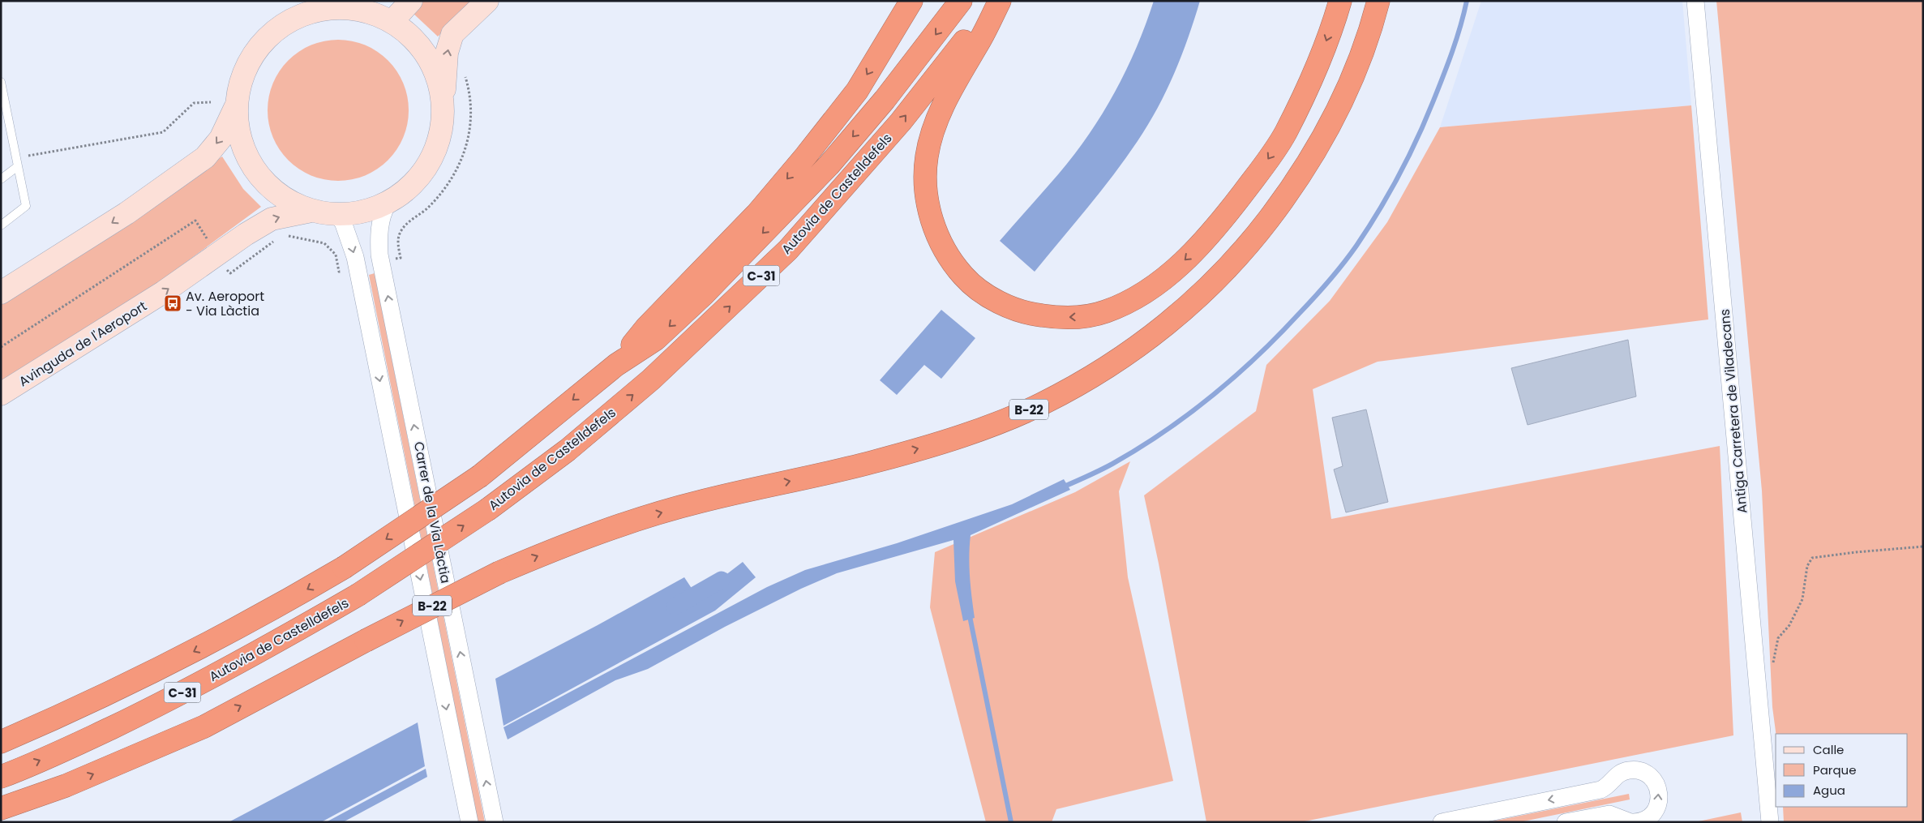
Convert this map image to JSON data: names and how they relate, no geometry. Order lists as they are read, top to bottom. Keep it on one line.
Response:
{"streets":{"highway":["Autovia de Castelldefels","C-31","B-22"],"street":["Avinguda de l'Aeroport","Antiga Carretera de Viladecans","Carrer de la Via Làctia"]},"places":{"bus stop":["Av. Aeroport - Via Làctia"]},"legend":["Calle","Parque","Agua"]}
